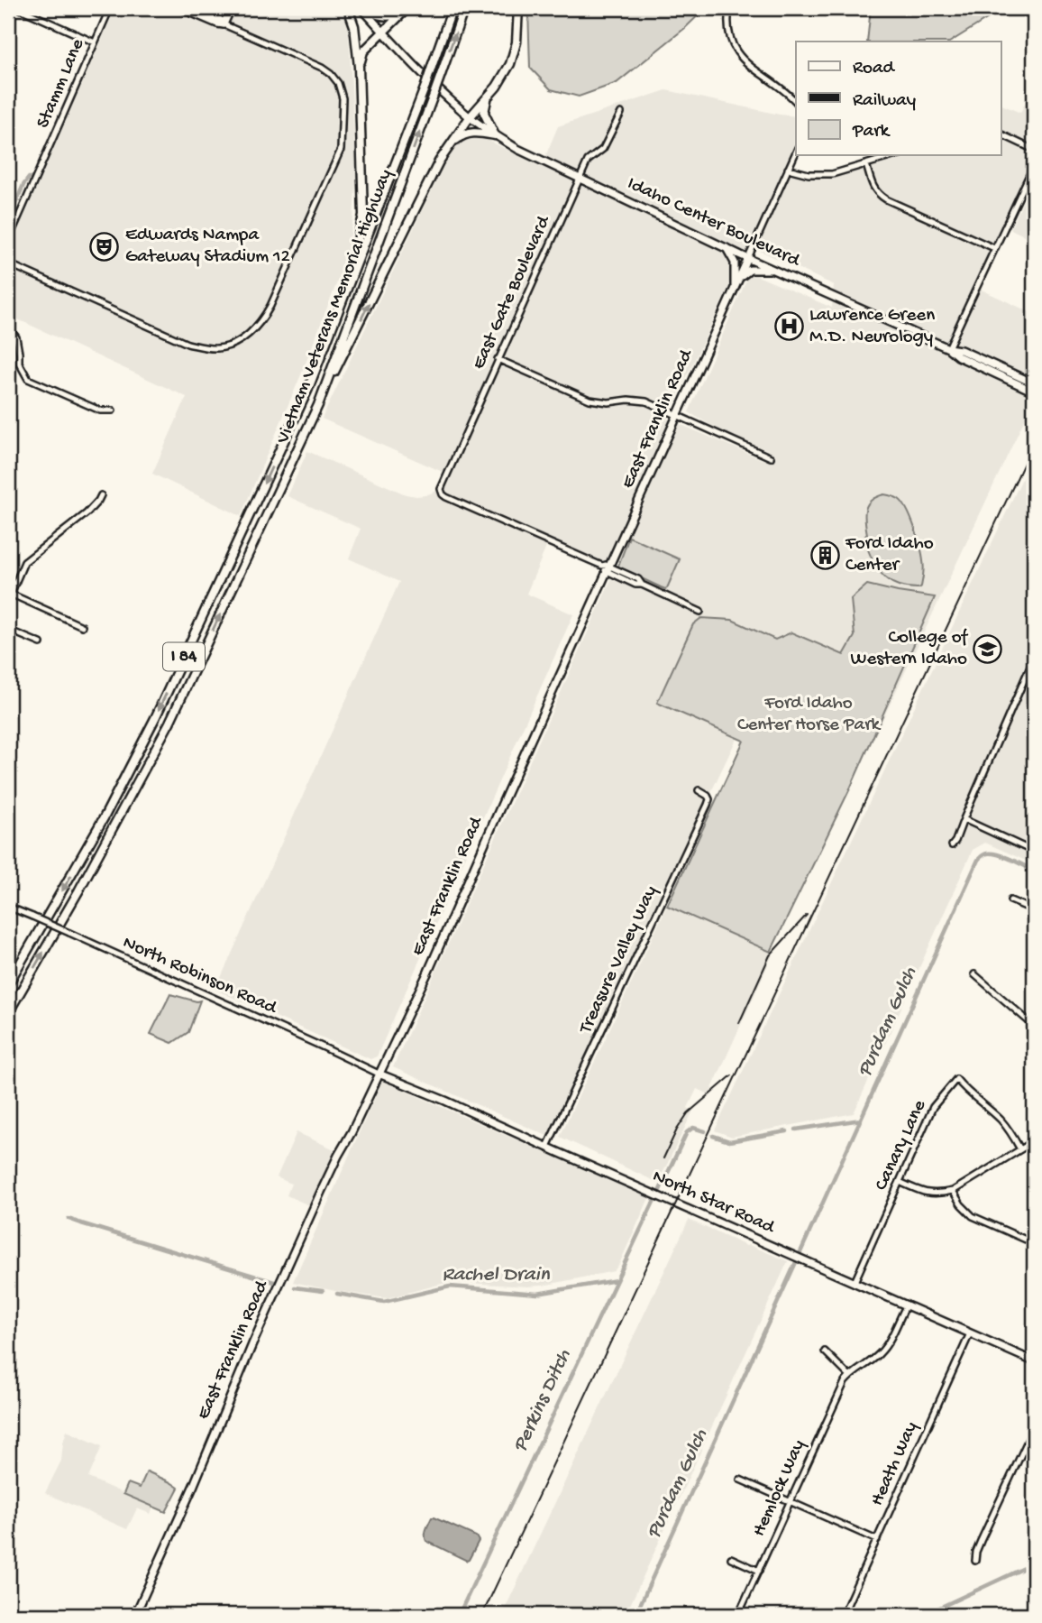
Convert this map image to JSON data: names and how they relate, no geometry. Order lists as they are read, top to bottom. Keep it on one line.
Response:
{"streets":{"highway":["Vietnam Veterans Memorial Highway","I 84"],"main road":["Idaho Center Boulevard","East Franklin Road","North Star Road"],"street":["Stamm Lane","East Gate Boulevard","Treasure Valley Way","North Robinson Road","Canary Lane","Heath Way","Hemlock Way"]},"crossings":[["Idaho Center Boulevard","East Gate Boulevard"],["Idaho Center Boulevard","East Franklin Road"],["East Gate Boulevard","East Franklin Road"],["East Franklin Road","North Robinson Road"],["East Franklin Road","North Star Road"],["Treasure Valley Way","North Star Road"],["North Robinson Road","North Star Road"],["Canary Lane","North Star Road"],["North Star Road","Heath Way"],["North Star Road","Hemlock Way"]],"water":["Purdam Gulch","Rachel Drain","Perkins Ditch"],"parks":["Ford Idaho Center Horse Park"],"places":{"theatre":["Edwards Nampa Gateway Stadium 12"],"hospital":["Lawrence Green M.D. Neurology"],"building":["Ford Idaho Center"],"school or university":["College of Western Idaho"]},"legend":["Road","Railway","Park"]}
